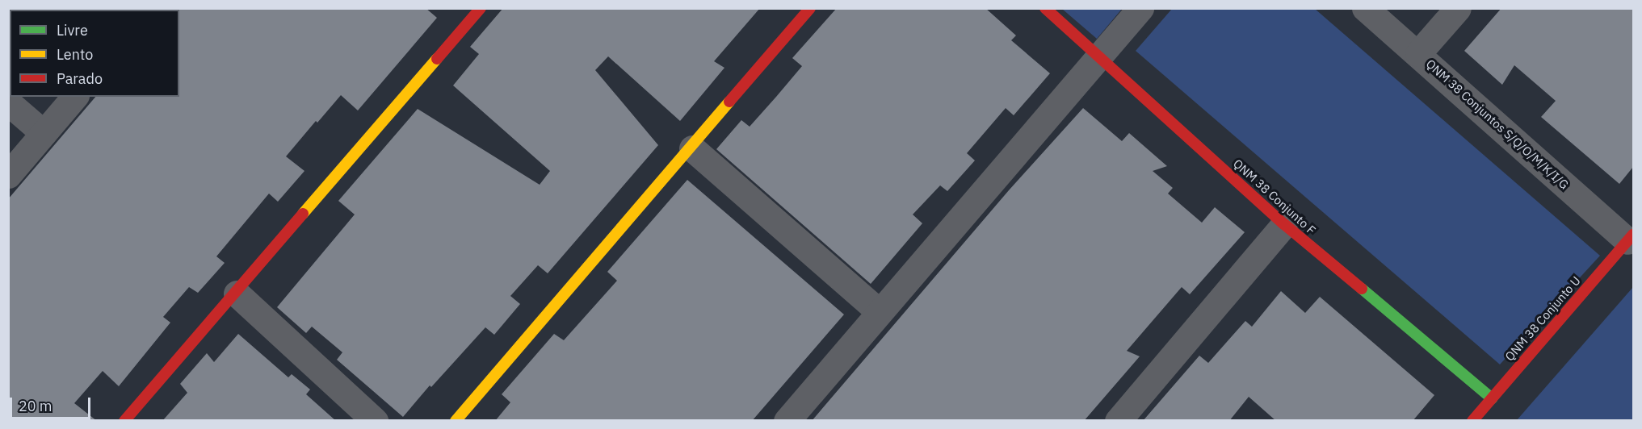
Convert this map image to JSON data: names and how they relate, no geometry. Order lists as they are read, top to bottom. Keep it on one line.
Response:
{"streets":{"street":["QNM 38 Conjuntos S/Q/O/M/K/I/G","QNM 38 Conjunto F","QNM 38 Conjunto U"]},"crossings":[["QNM 38 Conjuntos S/Q/O/M/K/I/G","QNM 38 Conjunto U"],["QNM 38 Conjunto F","QNM 38 Conjunto U"]],"legend":["Livre","Lento","Parado"],"scale_bar":"20 m"}
